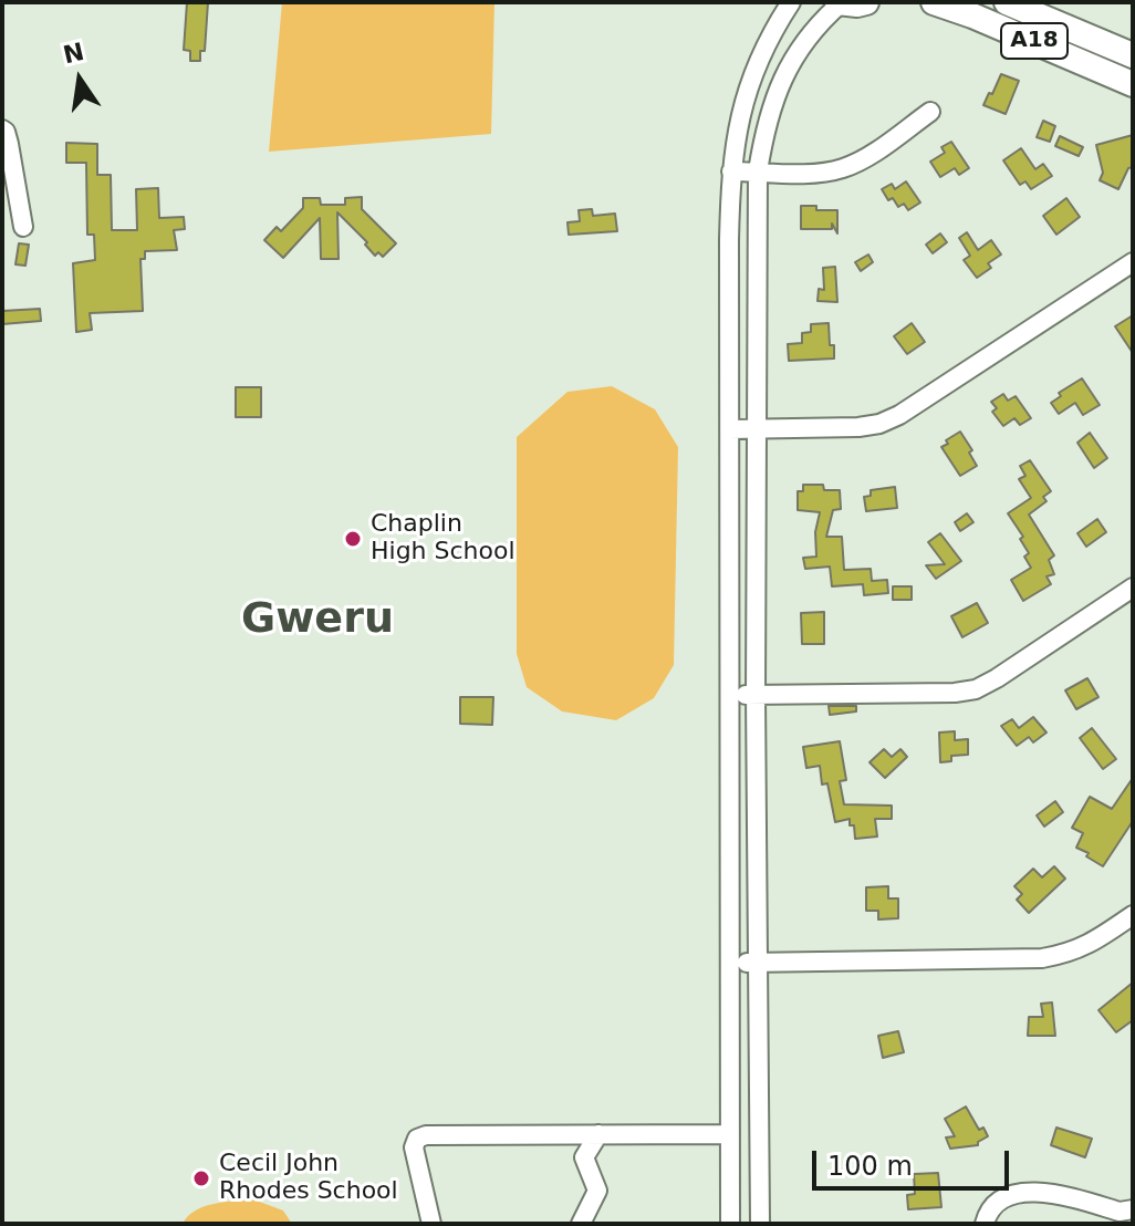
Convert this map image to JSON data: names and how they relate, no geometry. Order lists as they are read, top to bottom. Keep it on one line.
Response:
{"streets":{"highway":["A18"]},"districts":["Gweru"],"places":["Chaplin High School","Cecil John Rhodes School"],"scale_bar":"100 m","north":"top"}
